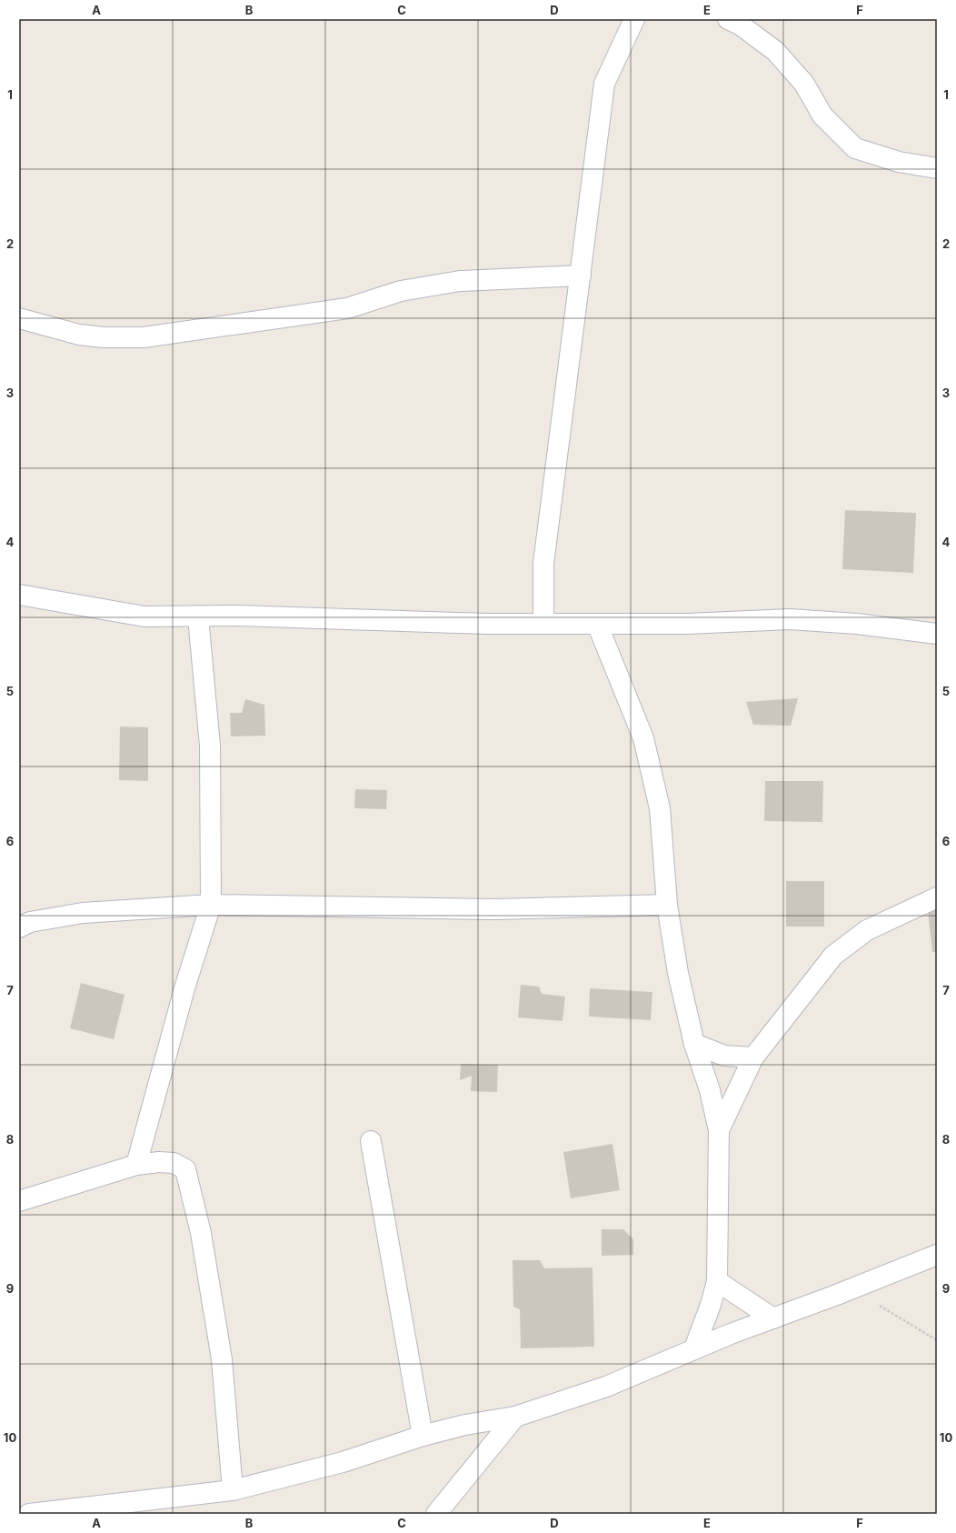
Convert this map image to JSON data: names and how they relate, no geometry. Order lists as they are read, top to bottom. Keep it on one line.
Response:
{"grid":{"columns":["A","B","C","D","E","F"],"rows":["1","2","3","4","5","6","7","8","9","10"]}}
